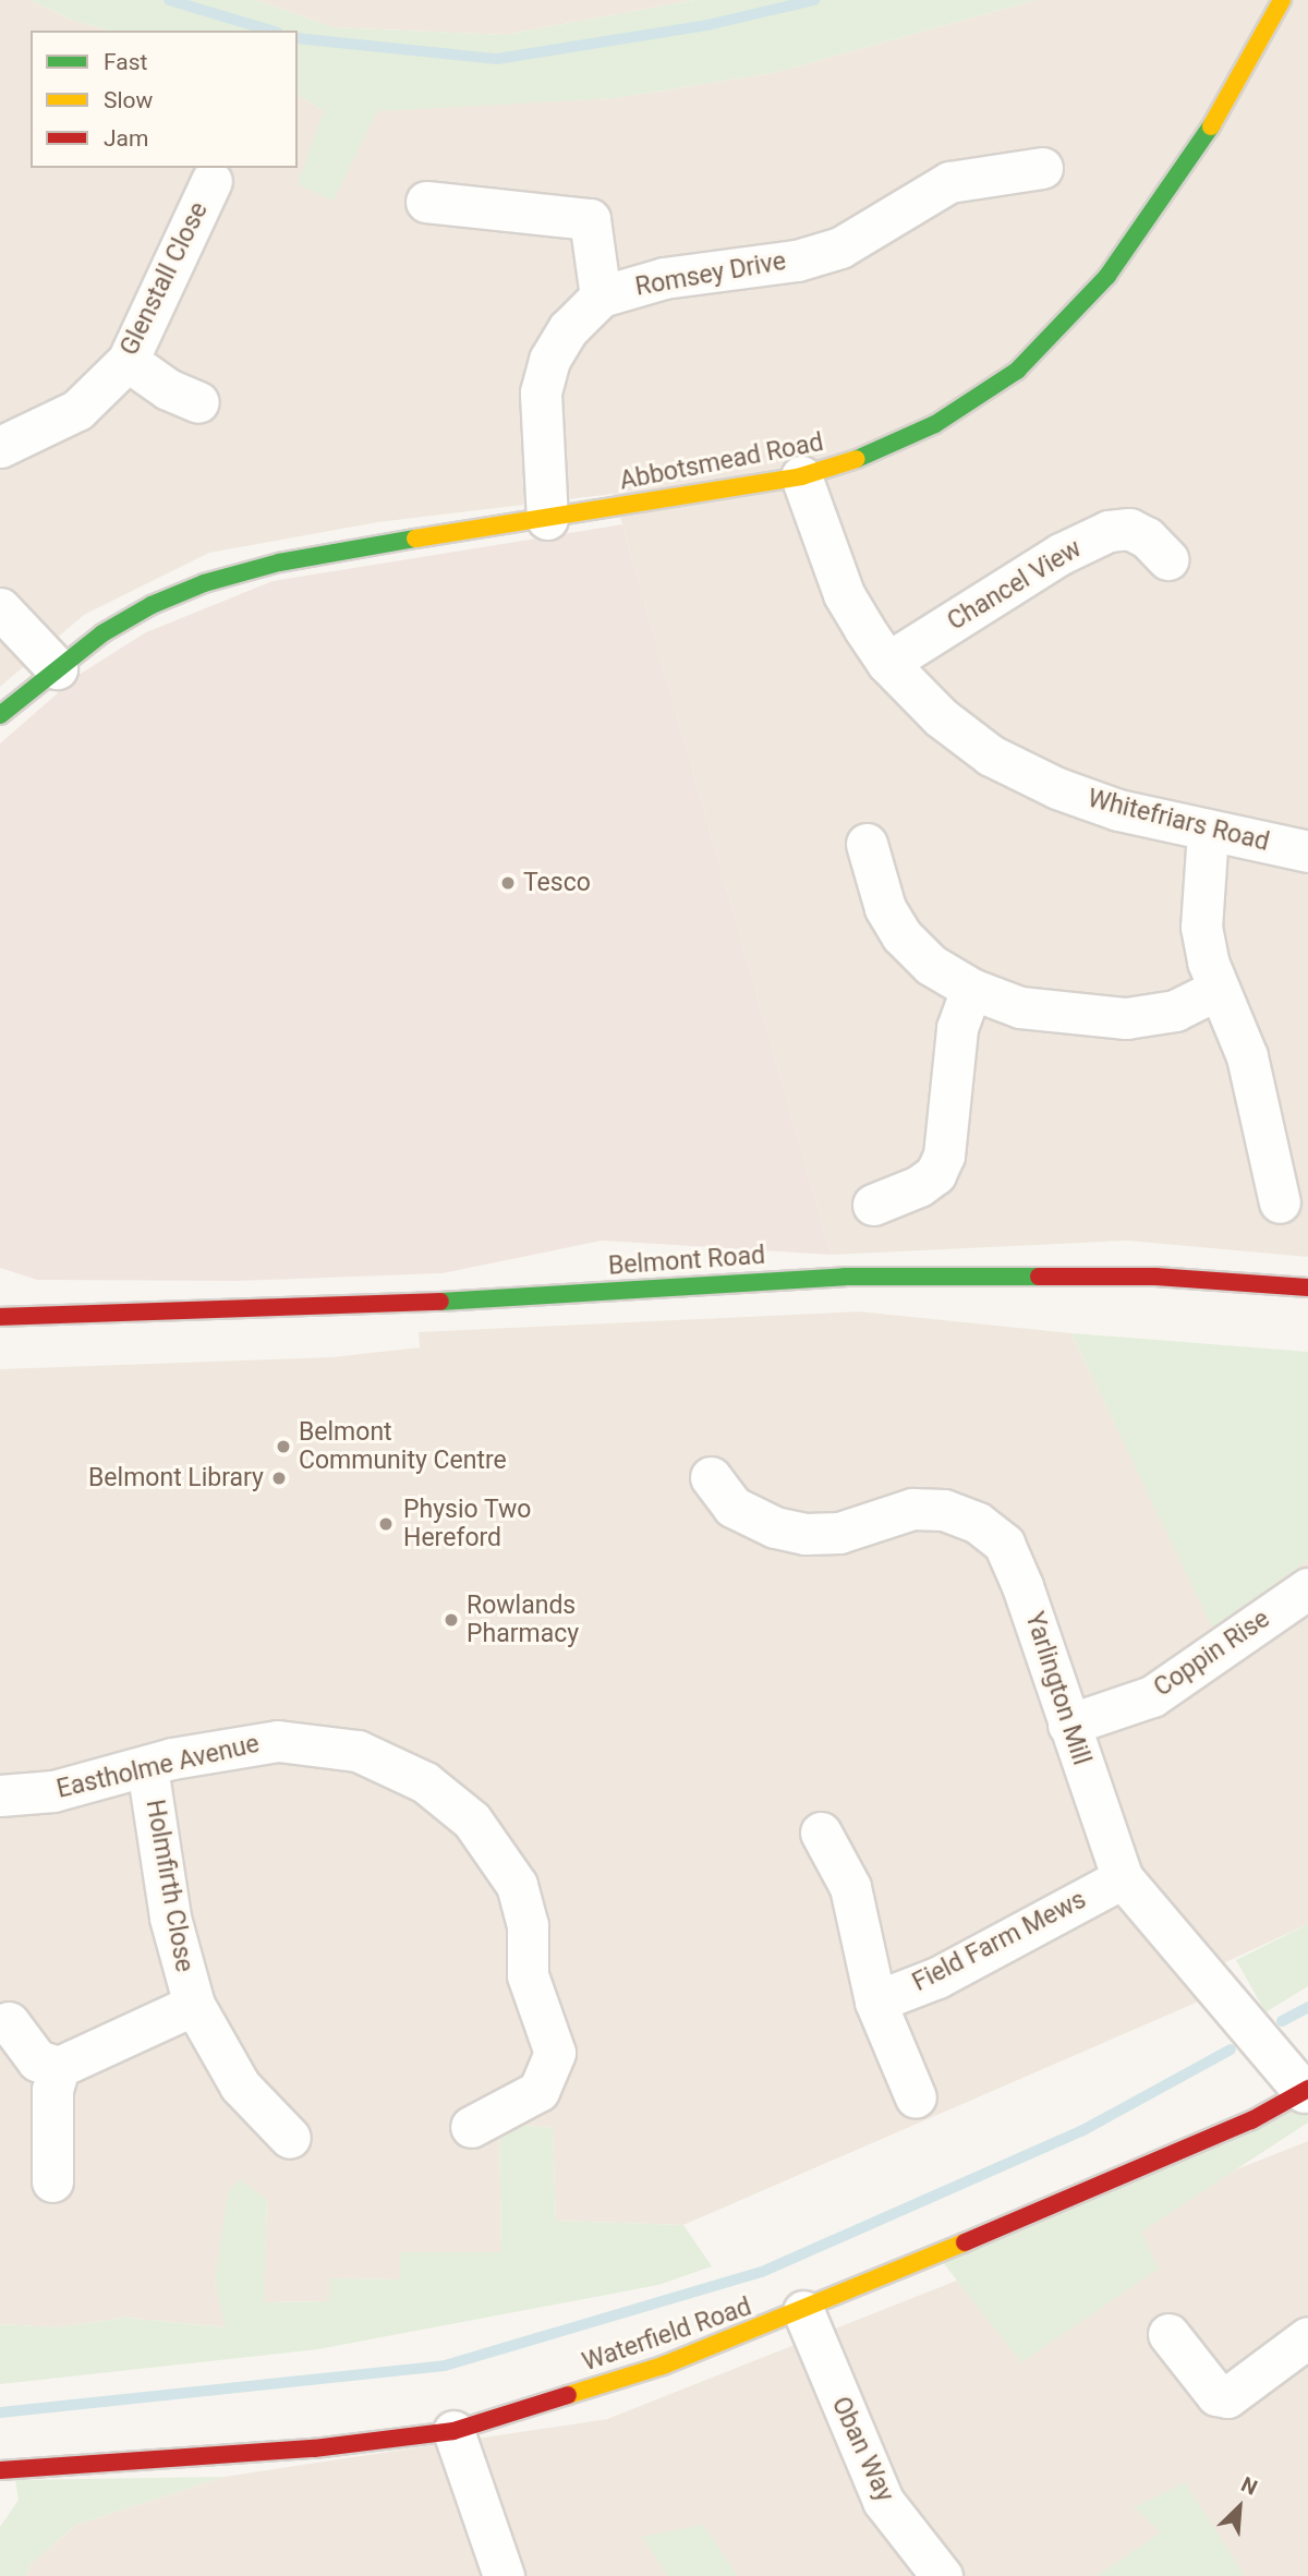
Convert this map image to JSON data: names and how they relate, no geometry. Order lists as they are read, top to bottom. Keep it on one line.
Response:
{"streets":{"main road":["Abbotsmead Road","Belmont Road","Waterfield Road"],"street":["Romsey Drive","Glenstall Close","Chancel View","Whitefriars Road","Coppin Rise","Yarlington Mill","Eastholme Avenue","Holmfirth Close","Field Farm Mews","Oban Way"]},"crossings":[["Romsey Drive","Abbotsmead Road"],["Abbotsmead Road","Whitefriars Road"],["Chancel View","Whitefriars Road"],["Coppin Rise","Yarlington Mill"],["Yarlington Mill","Field Farm Mews"],["Yarlington Mill","Waterfield Road"],["Eastholme Avenue","Holmfirth Close"],["Waterfield Road","Oban Way"]],"places":["Tesco","Belmont Community Centre","Belmont Library","Physio Two Hereford","Rowlands Pharmacy"],"legend":["Fast","Slow","Jam"],"north":"top right"}
